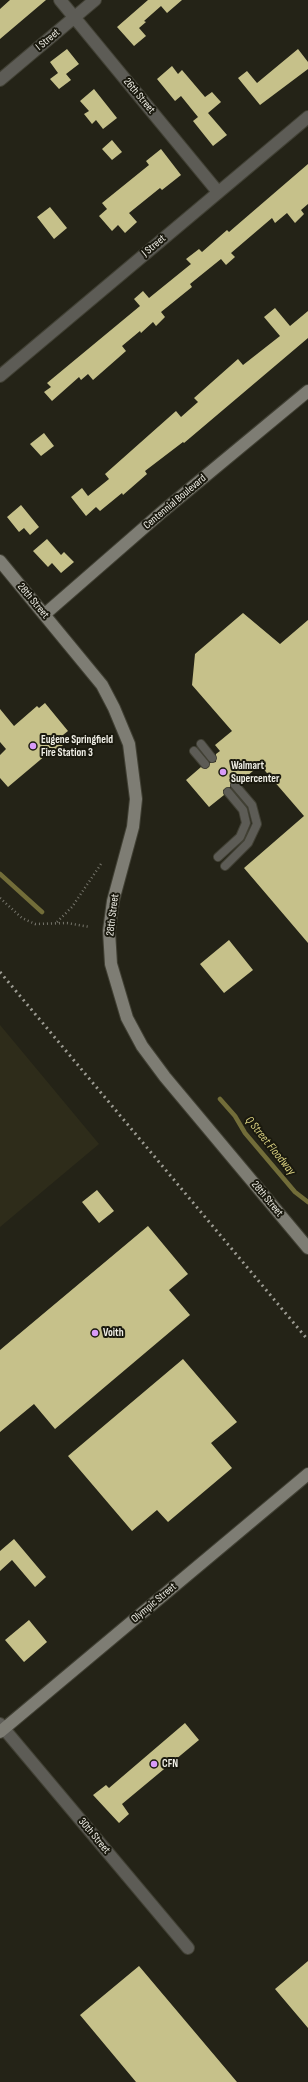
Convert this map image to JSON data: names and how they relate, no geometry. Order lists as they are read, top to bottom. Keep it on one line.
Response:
{"streets":{"main road":["Centennial Boulevard","28th Street","Olympic Street"],"street":["I Street","26th Street","J Street","30th Street"]},"crossings":[["I Street","26th Street"],["26th Street","J Street"],["Centennial Boulevard","28th Street"],["Olympic Street","30th Street"]],"water":["Q Street Floodway"],"places":["Eugene Springfield Fire Station 3","Walmart Supercenter","Voith","CFN"]}
